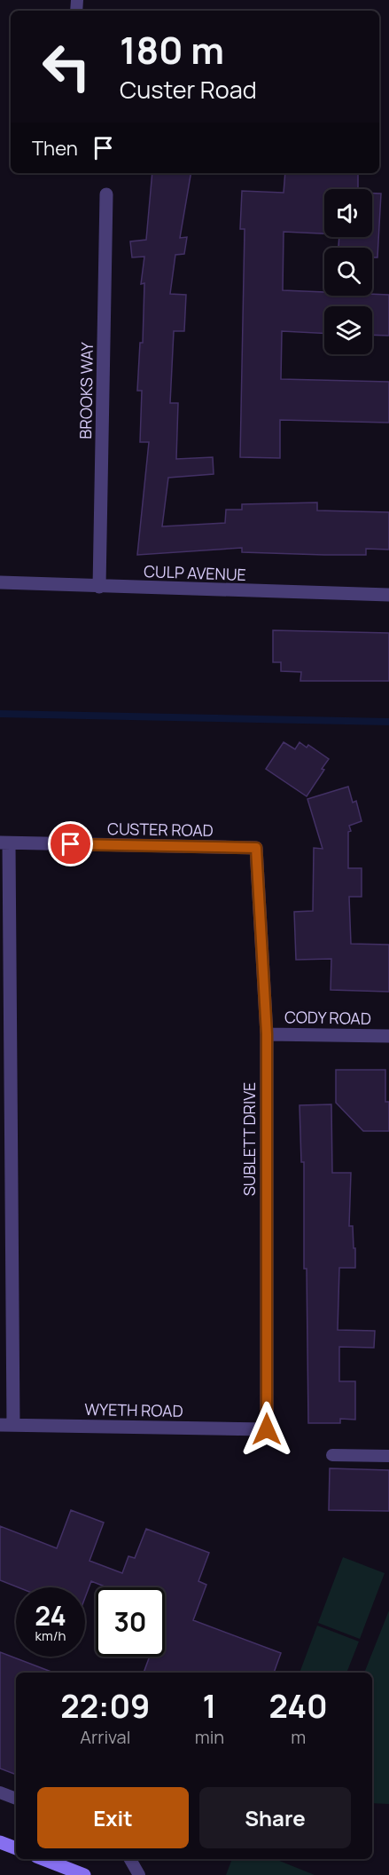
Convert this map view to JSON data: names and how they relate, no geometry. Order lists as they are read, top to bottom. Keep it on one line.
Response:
{"streets":{"street":["BROOKS WAY","CULP AVENUE","CUSTER ROAD","CODY ROAD","SUBLETT DRIVE","WYETH ROAD"]},"crossings":[["BROOKS WAY","CULP AVENUE"],["CUSTER ROAD","SUBLETT DRIVE"],["CODY ROAD","SUBLETT DRIVE"],["SUBLETT DRIVE","WYETH ROAD"]],"page":{"turn":["180 m","Custer Road"],"then":"Then","speed":"24 km/h","limit":"30","eta":["22:09","Arrival","1","min","240","m"],"buttons":["Exit","Share"]}}
